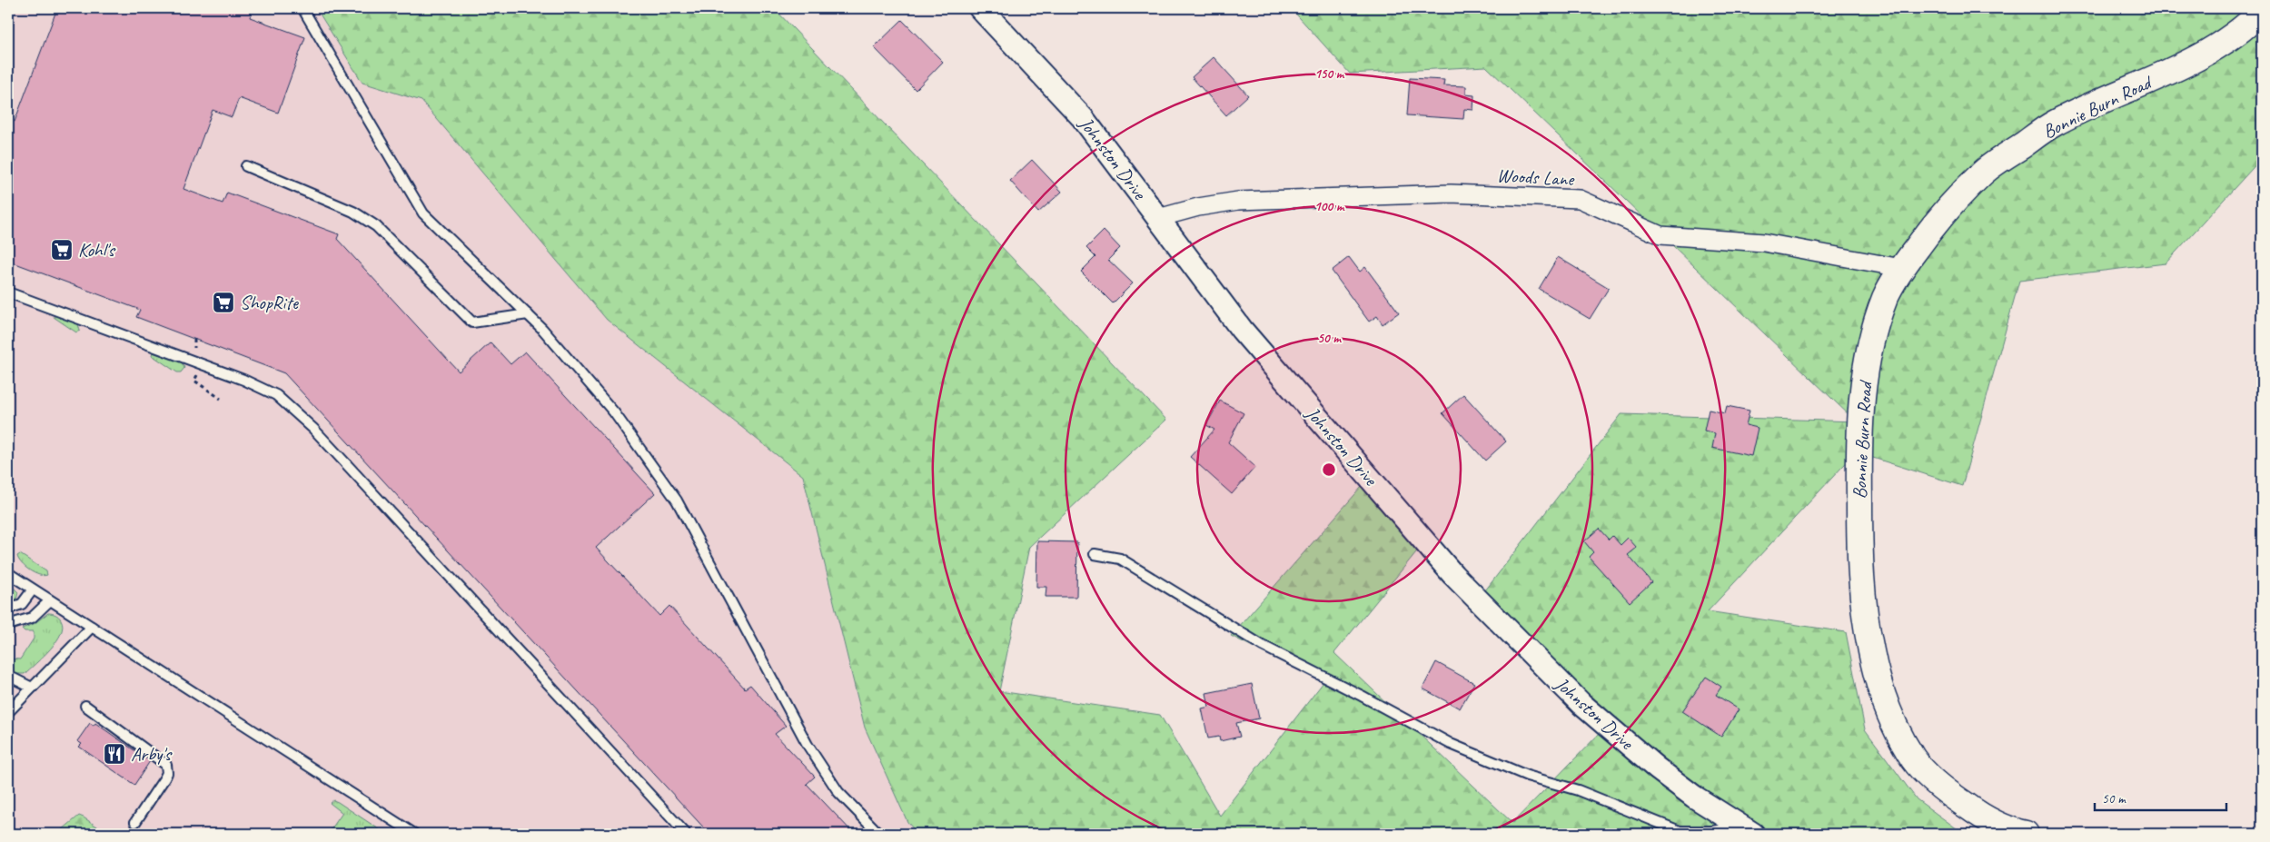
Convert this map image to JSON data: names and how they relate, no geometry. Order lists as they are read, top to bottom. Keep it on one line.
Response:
{"streets":{"main road":["Bonnie Burn Road"],"street":["Johnston Drive","Woods Lane"]},"crossings":[["Bonnie Burn Road","Woods Lane"],["Johnston Drive","Woods Lane"]],"places":{"supermarket":["Kohl's","ShopRite"],"restaurant":["Arby's"]},"scale_bar":"50 m","rings":["150 m","100 m","50 m"]}
